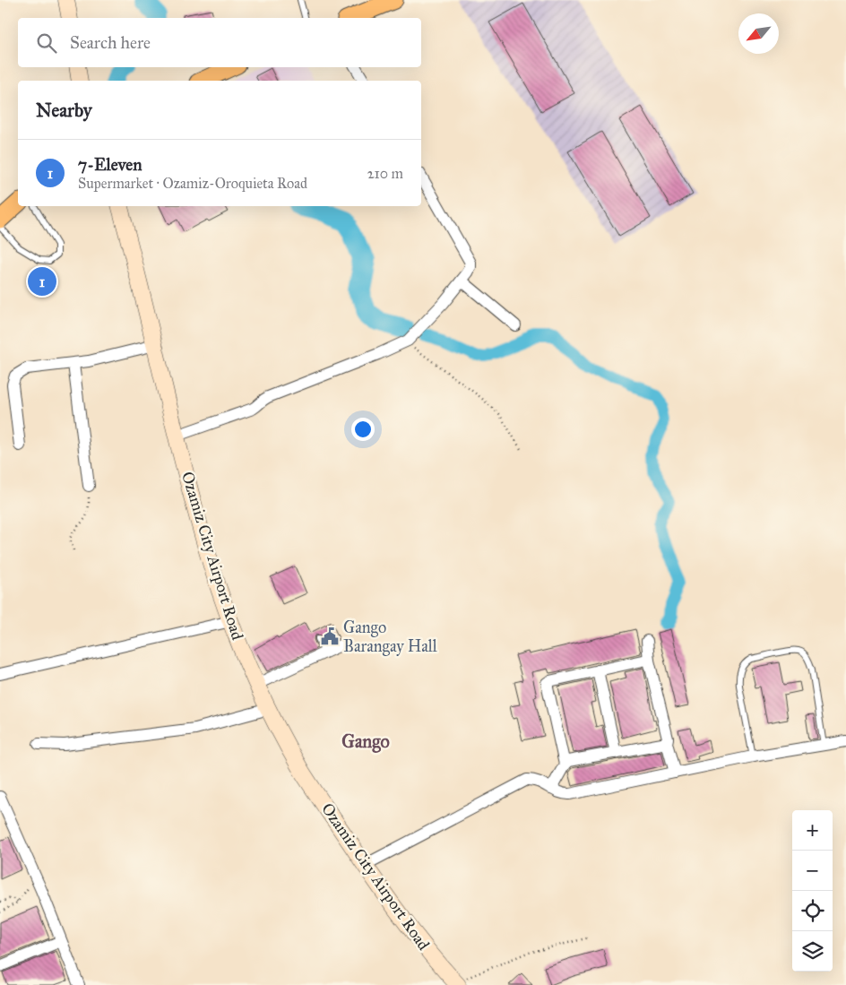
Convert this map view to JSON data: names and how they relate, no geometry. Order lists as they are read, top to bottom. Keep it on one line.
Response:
{"streets":{"main road":["Ozamiz City Airport Road"]},"districts":["Gango"],"places":{"public building":["Gango Barangay Hall"]},"north":"bottom left","page":{"search":"Search here","heading":"Nearby","list":[{"mark":"1","name":"7-Eleven","note":"Supermarket · Ozamiz-Oroquieta Road","value":"210 m"}],"pins":"1","map_buttons":["+","−"]}}
